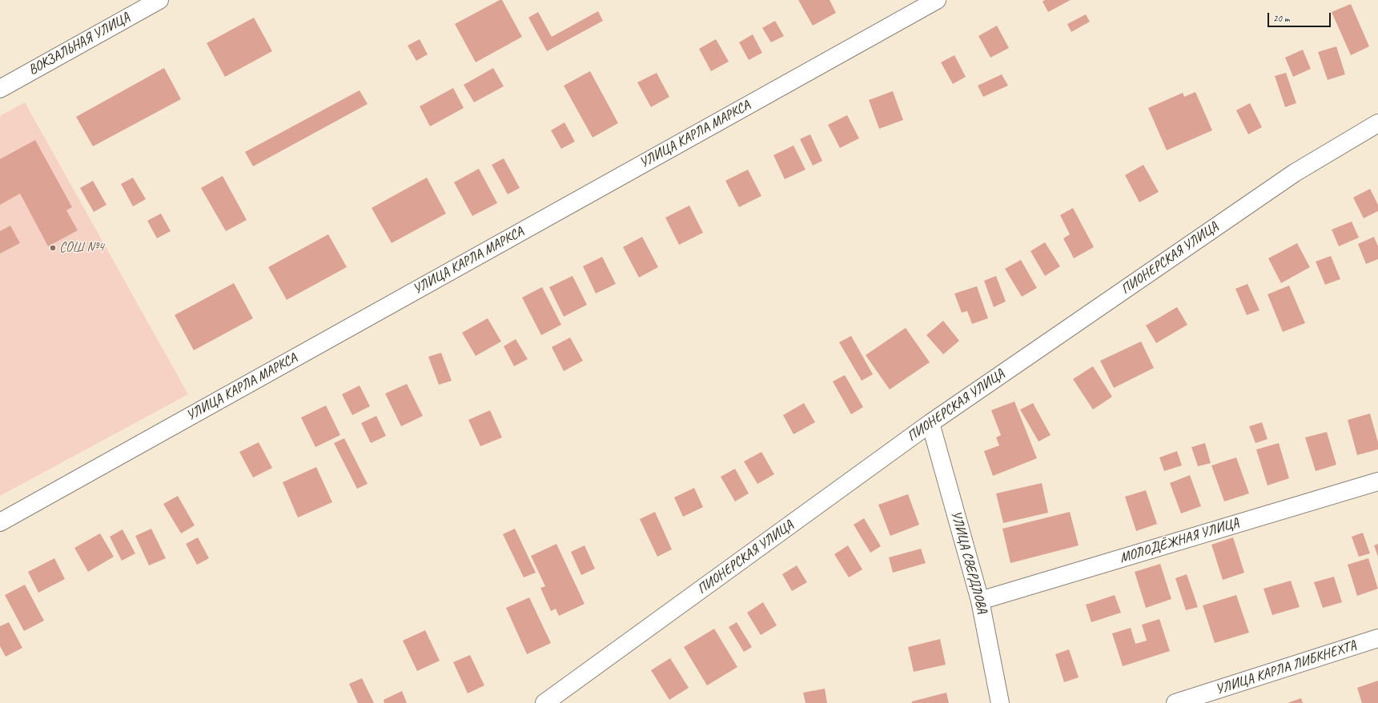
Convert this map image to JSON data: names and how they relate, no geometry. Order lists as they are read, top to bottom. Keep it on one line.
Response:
{"streets":{"street":["ВОКЗАЛЬНАЯ УЛИЦА","УЛИЦА КАРЛА МАРКСА","ПИОНЕРСКАЯ УЛИЦА","МОЛОДЁЖНАЯ УЛИЦА","УЛИЦА СВЕРДЛОВА","УЛИЦА КАРЛА ЛИБКНЕХТА"]},"crossings":[["ПИОНЕРСКАЯ УЛИЦА","УЛИЦА СВЕРДЛОВА"],["МОЛОДЁЖНАЯ УЛИЦА","УЛИЦА СВЕРДЛОВА"]],"places":["СОШ №4"],"scale_bar":"20 m"}
